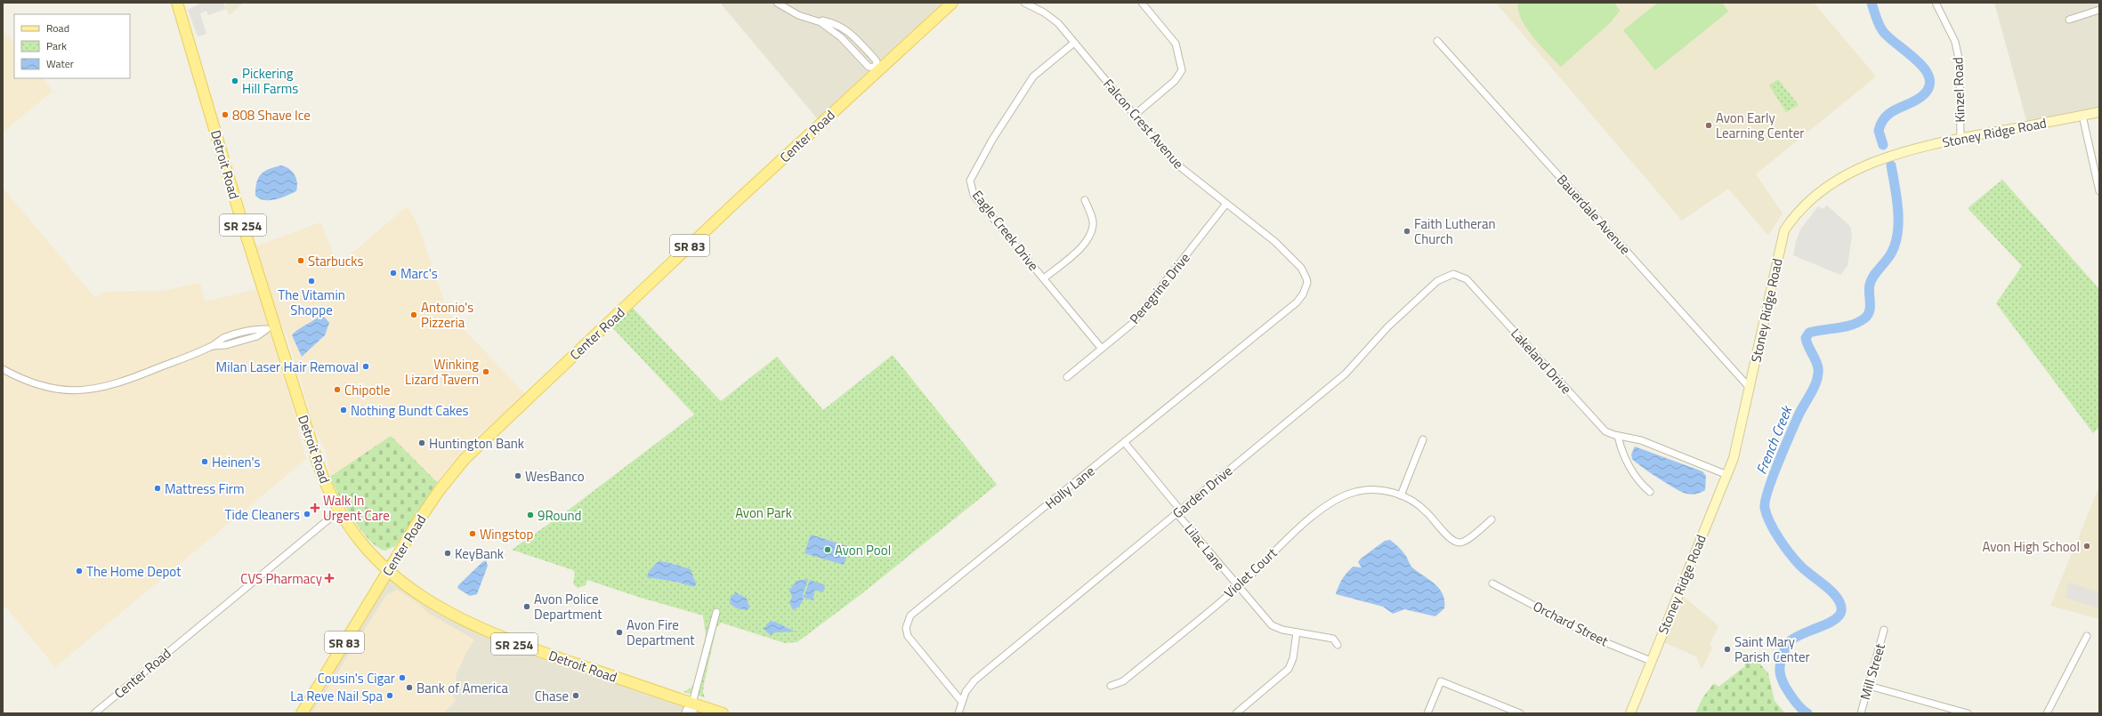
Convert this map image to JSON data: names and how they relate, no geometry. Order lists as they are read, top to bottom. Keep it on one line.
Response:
{"streets":{"main road":["Center Road","Detroit Road","SR 254","SR 83"],"street":["Kinzel Road","Falcon Crest Avenue","Stoney Ridge Road","Bauerdale Avenue","Eagle Creek Drive","Peregrine Drive","Lakeland Drive","Holly Lane","Garden Drive","Lilac Lane","Violet Court","Orchard Street","Mill Street"]},"crossings":[["Kinzel Road","Stoney Ridge Road"],["Falcon Crest Avenue","Eagle Creek Drive"],["Falcon Crest Avenue","Peregrine Drive"],["Falcon Crest Avenue","Holly Lane"],["Stoney Ridge Road","Bauerdale Avenue"],["Stoney Ridge Road","Lakeland Drive"],["Stoney Ridge Road","Orchard Street"],["Center Road","Detroit Road"],["Eagle Creek Drive","Peregrine Drive"],["Lakeland Drive","Garden Drive"],["Holly Lane","Garden Drive"],["Holly Lane","Lilac Lane"],["Garden Drive","Lilac Lane"],["Lilac Lane","Violet Court"]],"water":["French Creek"],"parks":["Avon Park"],"places":{"other":["Pickering Hill Farms","808 Shave Ice","Avon Early Learning Center","Faith Lutheran Church","Starbucks","Marc's","The Vitamin Shoppe","Antonio's Pizzeria","Milan Laser Hair Removal","Winking Lizard Tavern","Chipotle","Nothing Bundt Cakes","Huntington Bank","Heinen's","WesBanco","Mattress Firm","Tide Cleaners","9Round","Wingstop","Avon High School","Avon Pool","KeyBank","The Home Depot","Avon Police Department","Avon Fire Department","Saint Mary Parish Center","Cousin's Cigar","Bank of America","La Reve Nail Spa","Chase"],"health":["Walk In Urgent Care","CVS Pharmacy"]},"legend":["Road","Park","Water"]}
